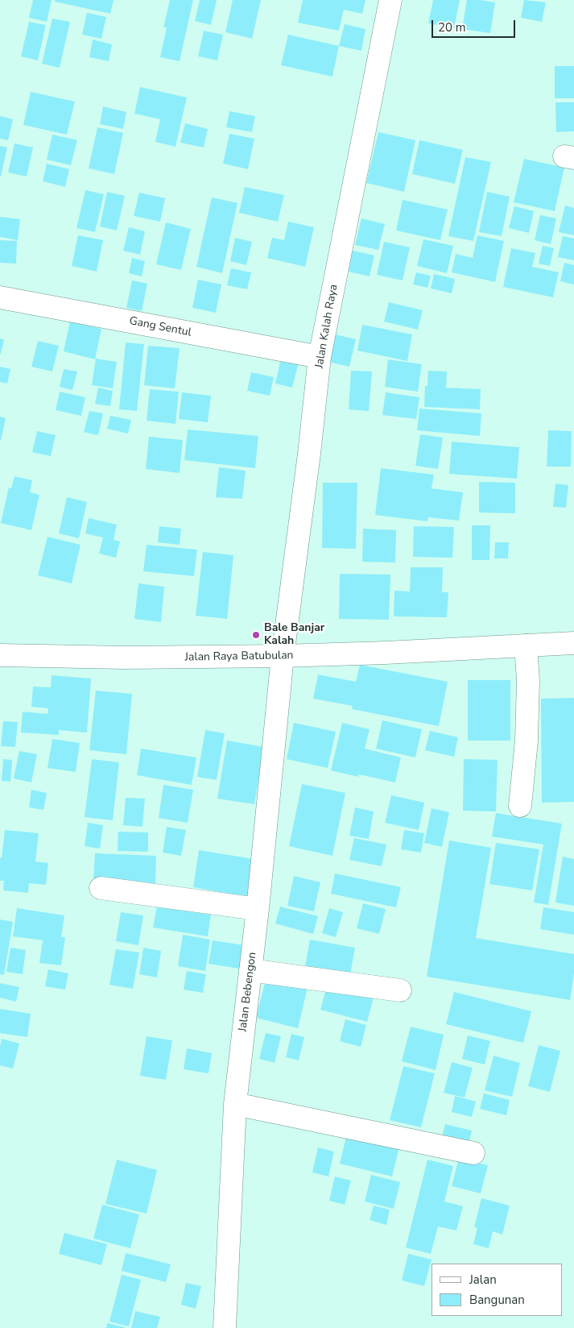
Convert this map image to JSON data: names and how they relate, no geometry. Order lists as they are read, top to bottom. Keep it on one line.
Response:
{"streets":{"main road":["Jalan Kalah Raya","Gang Sentul","Jalan Raya Batubulan","Jalan Bebengon"]},"crossings":[["Jalan Kalah Raya","Gang Sentul"],["Jalan Kalah Raya","Jalan Raya Batubulan"],["Jalan Kalah Raya","Jalan Bebengon"],["Jalan Raya Batubulan","Jalan Bebengon"]],"places":["Bale Banjar Kalah"],"legend":["Jalan","Bangunan"],"scale_bar":"20 m"}
